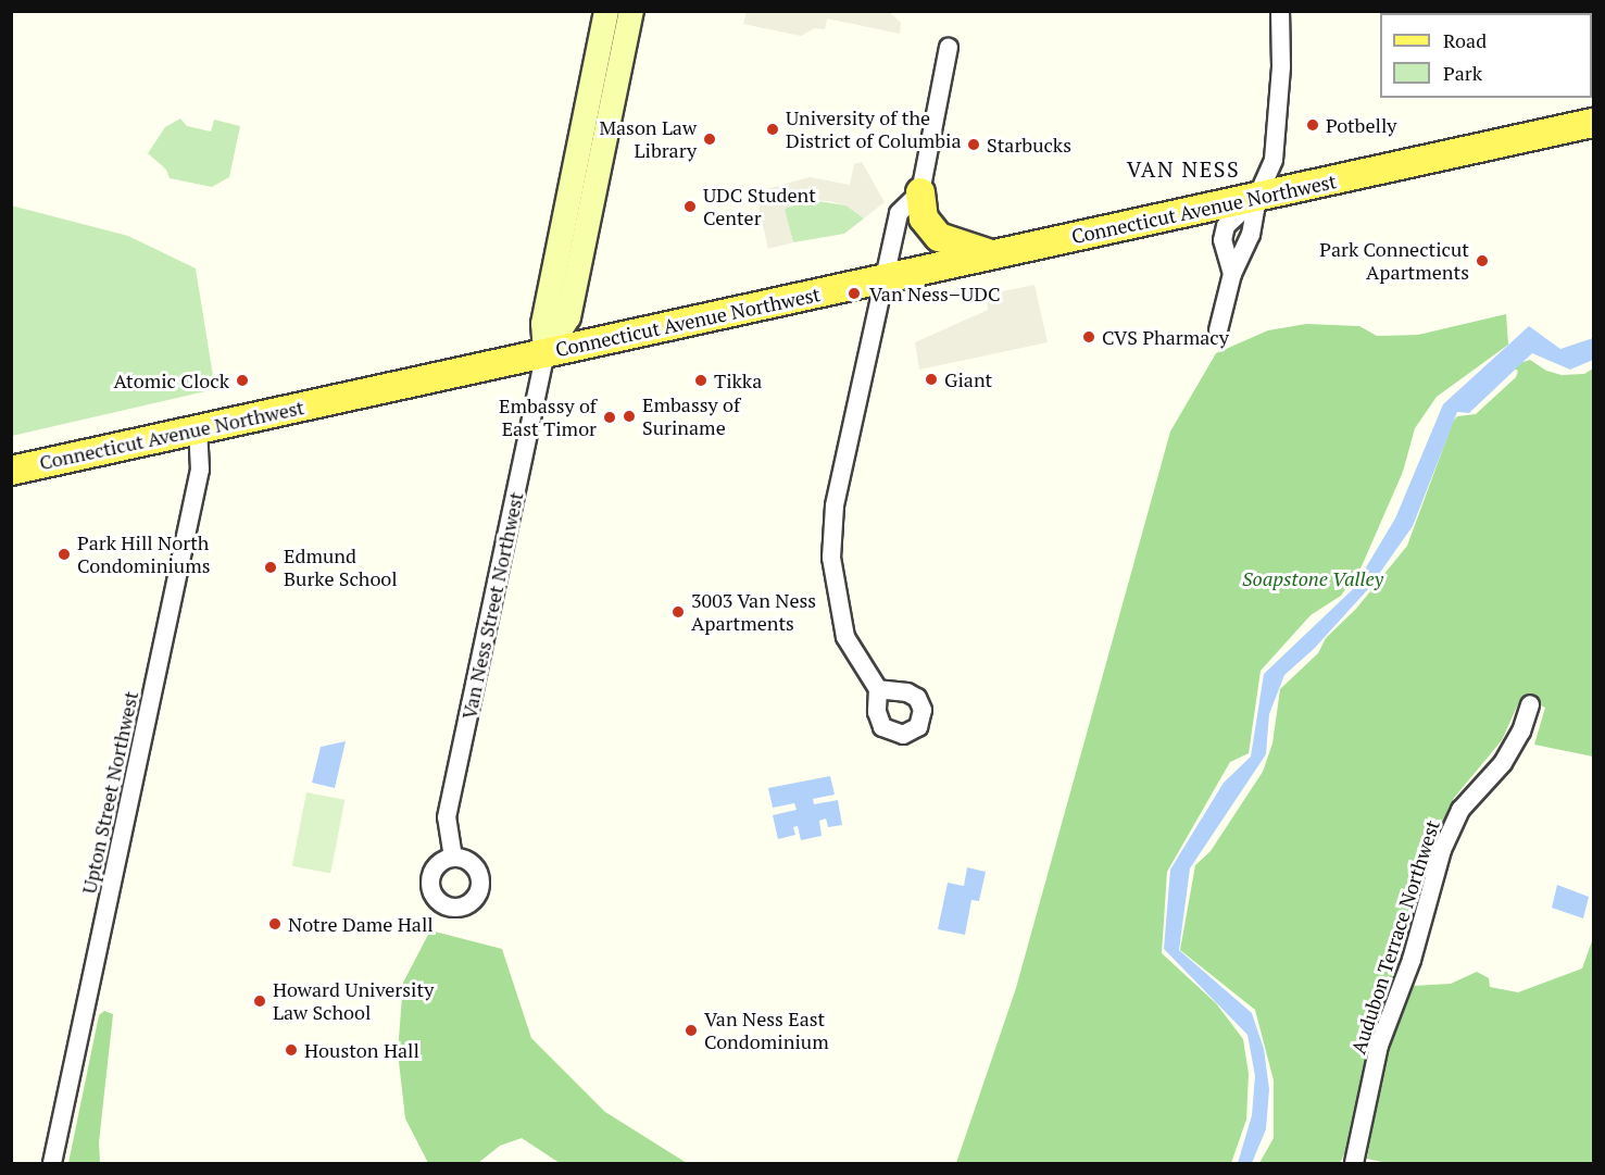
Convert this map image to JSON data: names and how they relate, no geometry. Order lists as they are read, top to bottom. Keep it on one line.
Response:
{"streets":{"main road":["Connecticut Avenue Northwest","Van Ness Street Northwest"],"street":["Upton Street Northwest","Audubon Terrace Northwest"]},"crossings":[["Connecticut Avenue Northwest","Van Ness Street Northwest"],["Connecticut Avenue Northwest","Upton Street Northwest"]],"districts":["VAN NESS"],"parks":["Soapstone Valley"],"places":["Potbelly","University of the District of Columbia","Mason Law Library","Starbucks","UDC Student Center","Park Connecticut Apartments","Van Ness–UDC","CVS Pharmacy","Giant","Atomic Clock","Tikka","Embassy of Suriname","Embassy of East Timor","Park Hill North Condominiums","Edmund Burke School","3003 Van Ness Apartments","Notre Dame Hall","Howard University Law School","Van Ness East Condominium","Houston Hall"],"legend":["Road","Park"]}
